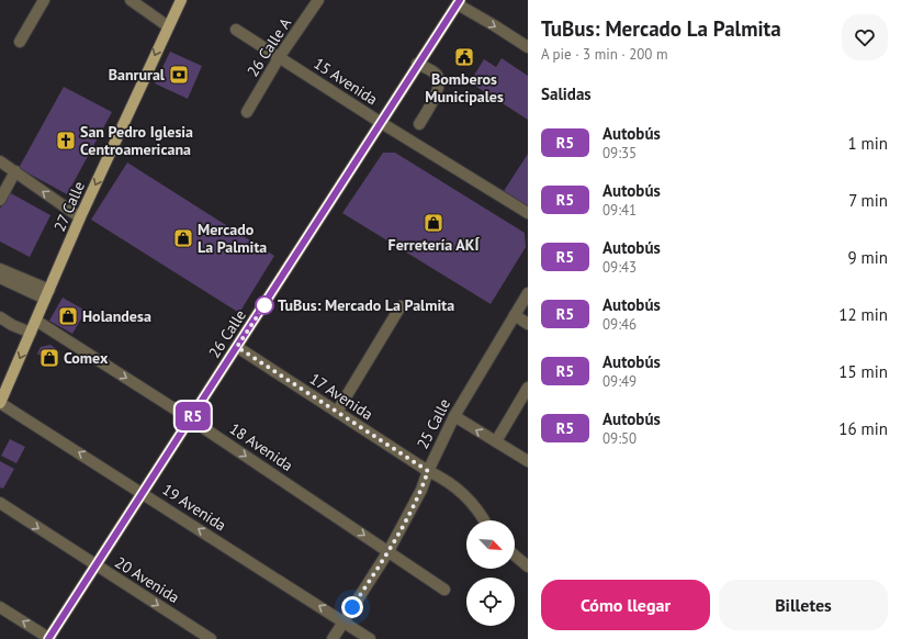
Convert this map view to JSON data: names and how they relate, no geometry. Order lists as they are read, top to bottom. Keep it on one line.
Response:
{"streets":{"main road":["27 Calle","26 Calle"],"street":["26 Calle A","15 Avenida","17 Avenida","25 Calle","18 Avenida","19 Avenida","20 Avenida"]},"crossings":[["26 Calle A","15 Avenida"],["15 Avenida","26 Calle"],["27 Calle","18 Avenida"],["27 Calle","19 Avenida"],["26 Calle","17 Avenida"],["26 Calle","18 Avenida"],["26 Calle","19 Avenida"],["26 Calle","20 Avenida"],["17 Avenida","25 Calle"],["25 Calle","18 Avenida"],["25 Calle","19 Avenida"]],"one_way":["27 Calle","18 Avenida","19 Avenida","20 Avenida"],"places":{"public building":["Bomberos Municipales"],"bank":["Banrural"],"church":["San Pedro Iglesia Centroamericana"],"shop":["Ferretería AKÍ","Mercado La Palmita","Holandesa","Comex"],"other":["TuBus: Mercado La Palmita"]},"lines":["bus line R5"],"north":"bottom right","page":{"on_map":"R5","heading":[["TuBus: Mercado La Palmita","A pie · 3 min · 200 m"],"Salidas"],"list":[{"mark":"R5","name":"Autobús","note":"09:35","value":"1 min"},{"mark":"R5","name":"Autobús","note":"09:41","value":"7 min"},{"mark":"R5","name":"Autobús","note":"09:43","value":"9 min"},{"mark":"R5","name":"Autobús","note":"09:46","value":"12 min"},{"mark":"R5","name":"Autobús","note":"09:49","value":"15 min"},{"mark":"R5","name":"Autobús","note":"09:50","value":"16 min"}],"buttons":["Cómo llegar","Billetes"]}}
